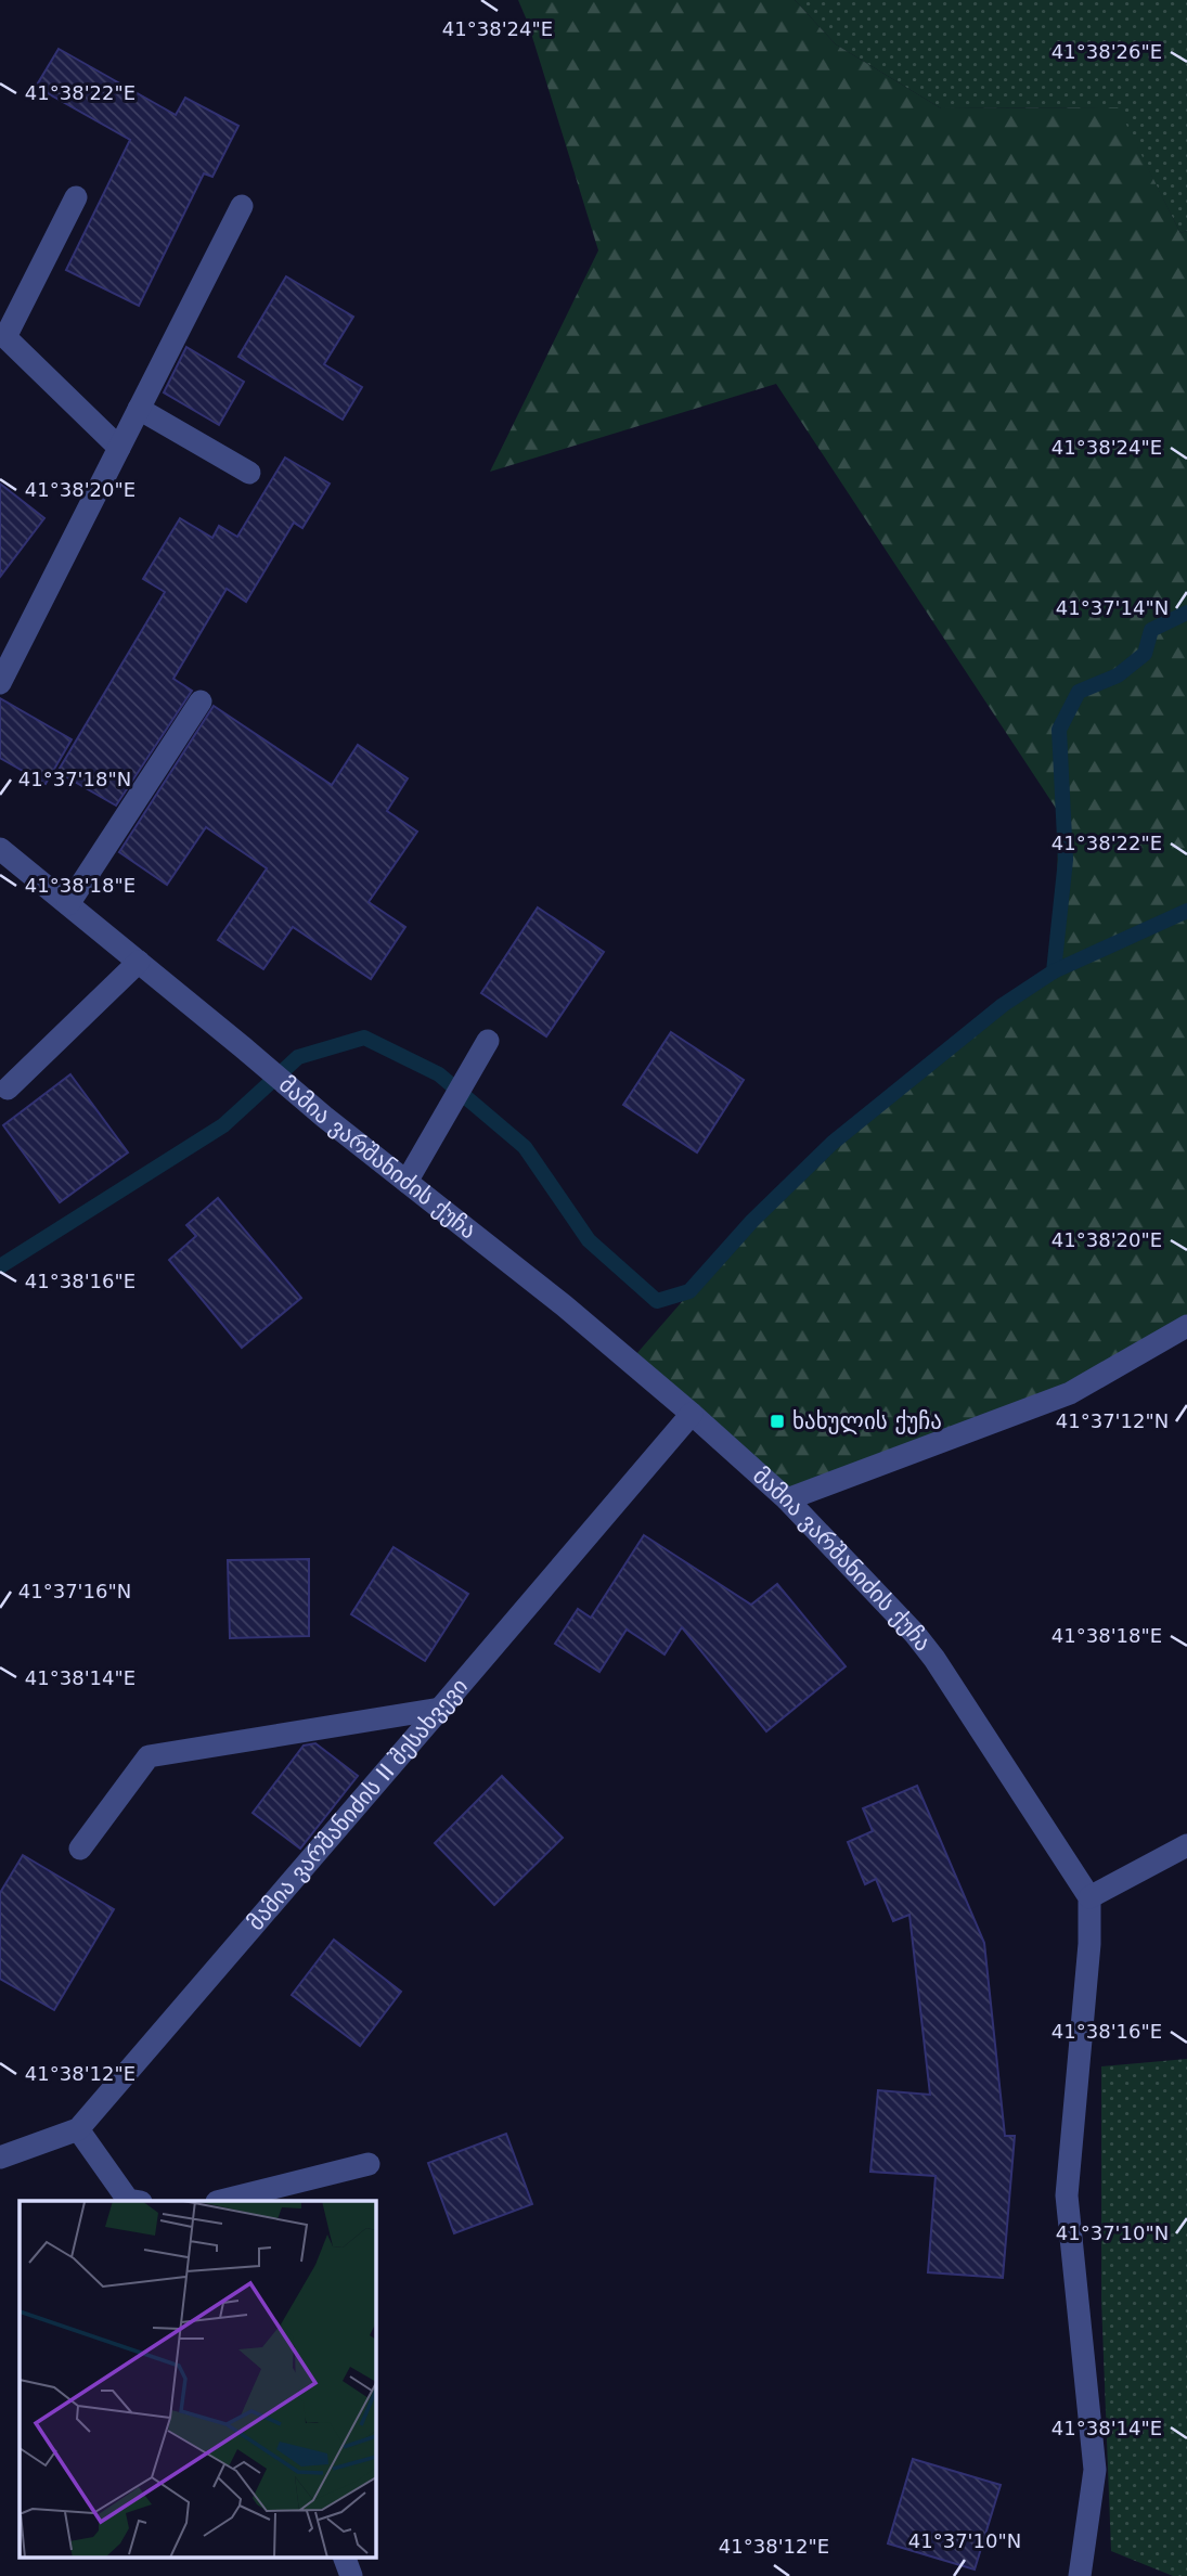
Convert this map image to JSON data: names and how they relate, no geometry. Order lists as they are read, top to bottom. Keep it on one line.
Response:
{"streets":{"street":["მამია ვარშანიძის ქუჩა","მამია ვარშანიძის II შესახვევი"]},"crossings":[["მამია ვარშანიძის ქუჩა","მამია ვარშანიძის II შესახვევი"]],"places":{"transit":["ხახულის ქუჩა"]},"coordinates":["41°38'24\"E","41°38'26\"E","41°38'22\"E","41°38'20\"E","41°37'14\"N","41°37'18\"N","41°38'18\"E","41°38'16\"E","41°37'12\"N","41°37'16\"N","41°38'14\"E","41°38'12\"E","41°37'10\"N"]}
